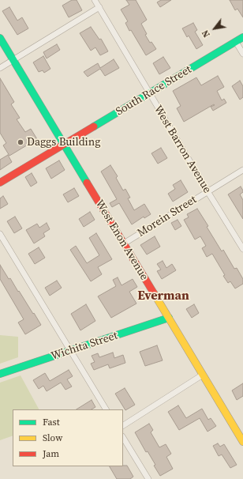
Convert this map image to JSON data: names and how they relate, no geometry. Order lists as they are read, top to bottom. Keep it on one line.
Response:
{"streets":{"street":["South Race Street","West Barron Avenue","Morein Street","West Enon Avenue","Wichita Street"]},"crossings":[["South Race Street","West Barron Avenue"],["South Race Street","West Enon Avenue"],["West Barron Avenue","Morein Street"],["Morein Street","West Enon Avenue"],["West Enon Avenue","Wichita Street"]],"districts":["Everman"],"places":["Daggs Building"],"legend":["Fast","Slow","Jam"],"north":"bottom left"}
